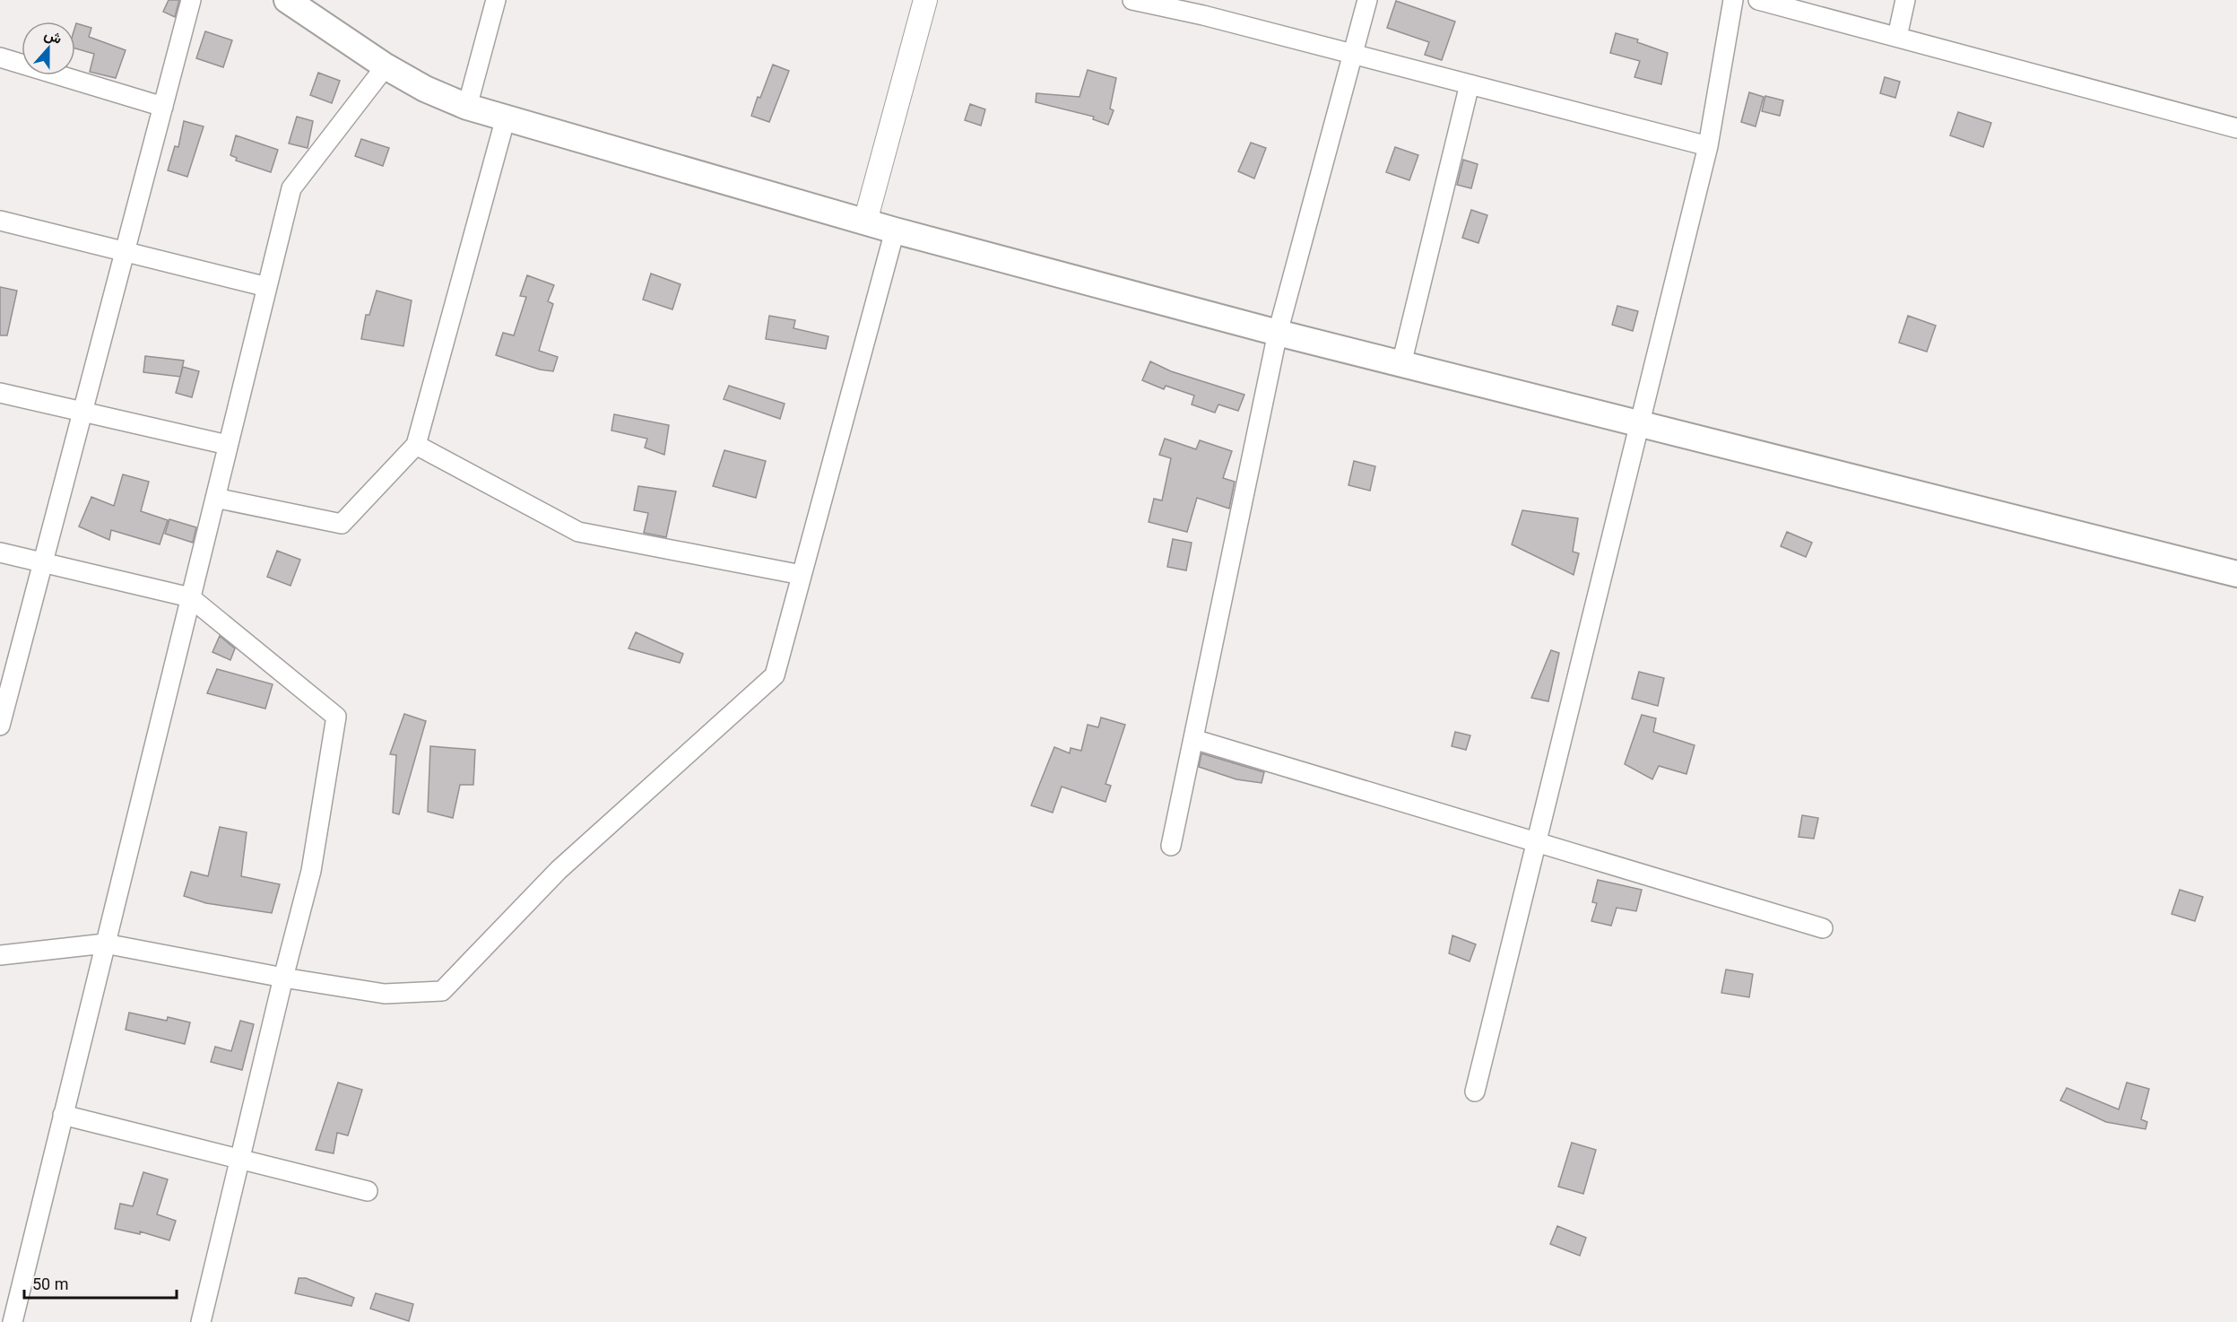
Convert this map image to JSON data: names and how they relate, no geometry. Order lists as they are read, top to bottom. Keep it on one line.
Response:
{"scale_bar":"50 m","north":"top"}
